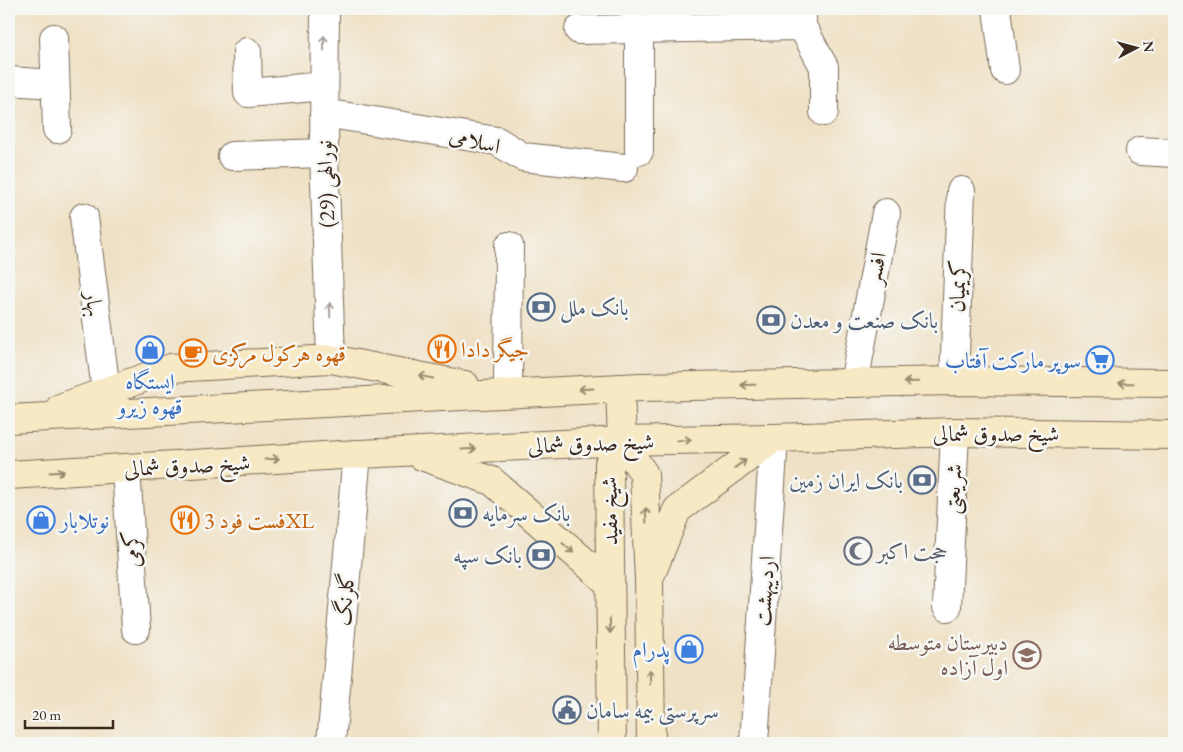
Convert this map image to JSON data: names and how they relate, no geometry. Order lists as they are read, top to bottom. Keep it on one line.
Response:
{"streets":{"main road":["شیخ صدوق شمالی","شیخ مفید"],"street":["اسلامی","نورالهی (29)","افسر","کریمیان","بهار","شریعتی","کرمی","اردیبهشت","گلرنگ"]},"crossings":[["اسلامی","نورالهی (29)"],["شیخ صدوق شمالی","شریعتی"],["شیخ صدوق شمالی","شیخ مفید"],["شیخ صدوق شمالی","کرمی"],["شیخ صدوق شمالی","اردیبهشت"],["شیخ صدوق شمالی","گلرنگ"]],"places":{"bank":["بانک ملل","بانک صنعت و معدن","بانک ایران زمین","بانک سرمایه","بانک سپه"],"restaurant":["جیگر دادا","فست فود 3XL"],"shop":["ایستگاه قهوه زیرو","نوتلابار","پدرام"],"cafe":["قهوه هرکول مرکزی"],"supermarket":["سوپر مارکت آفتاب"],"mosque":["حجت اکبر"],"school or university":["دبیرستان متوسطه اول آزاده"],"public building":["سرپرستی بیمه سامان"]},"scale_bar":"20 m","north":"right"}
